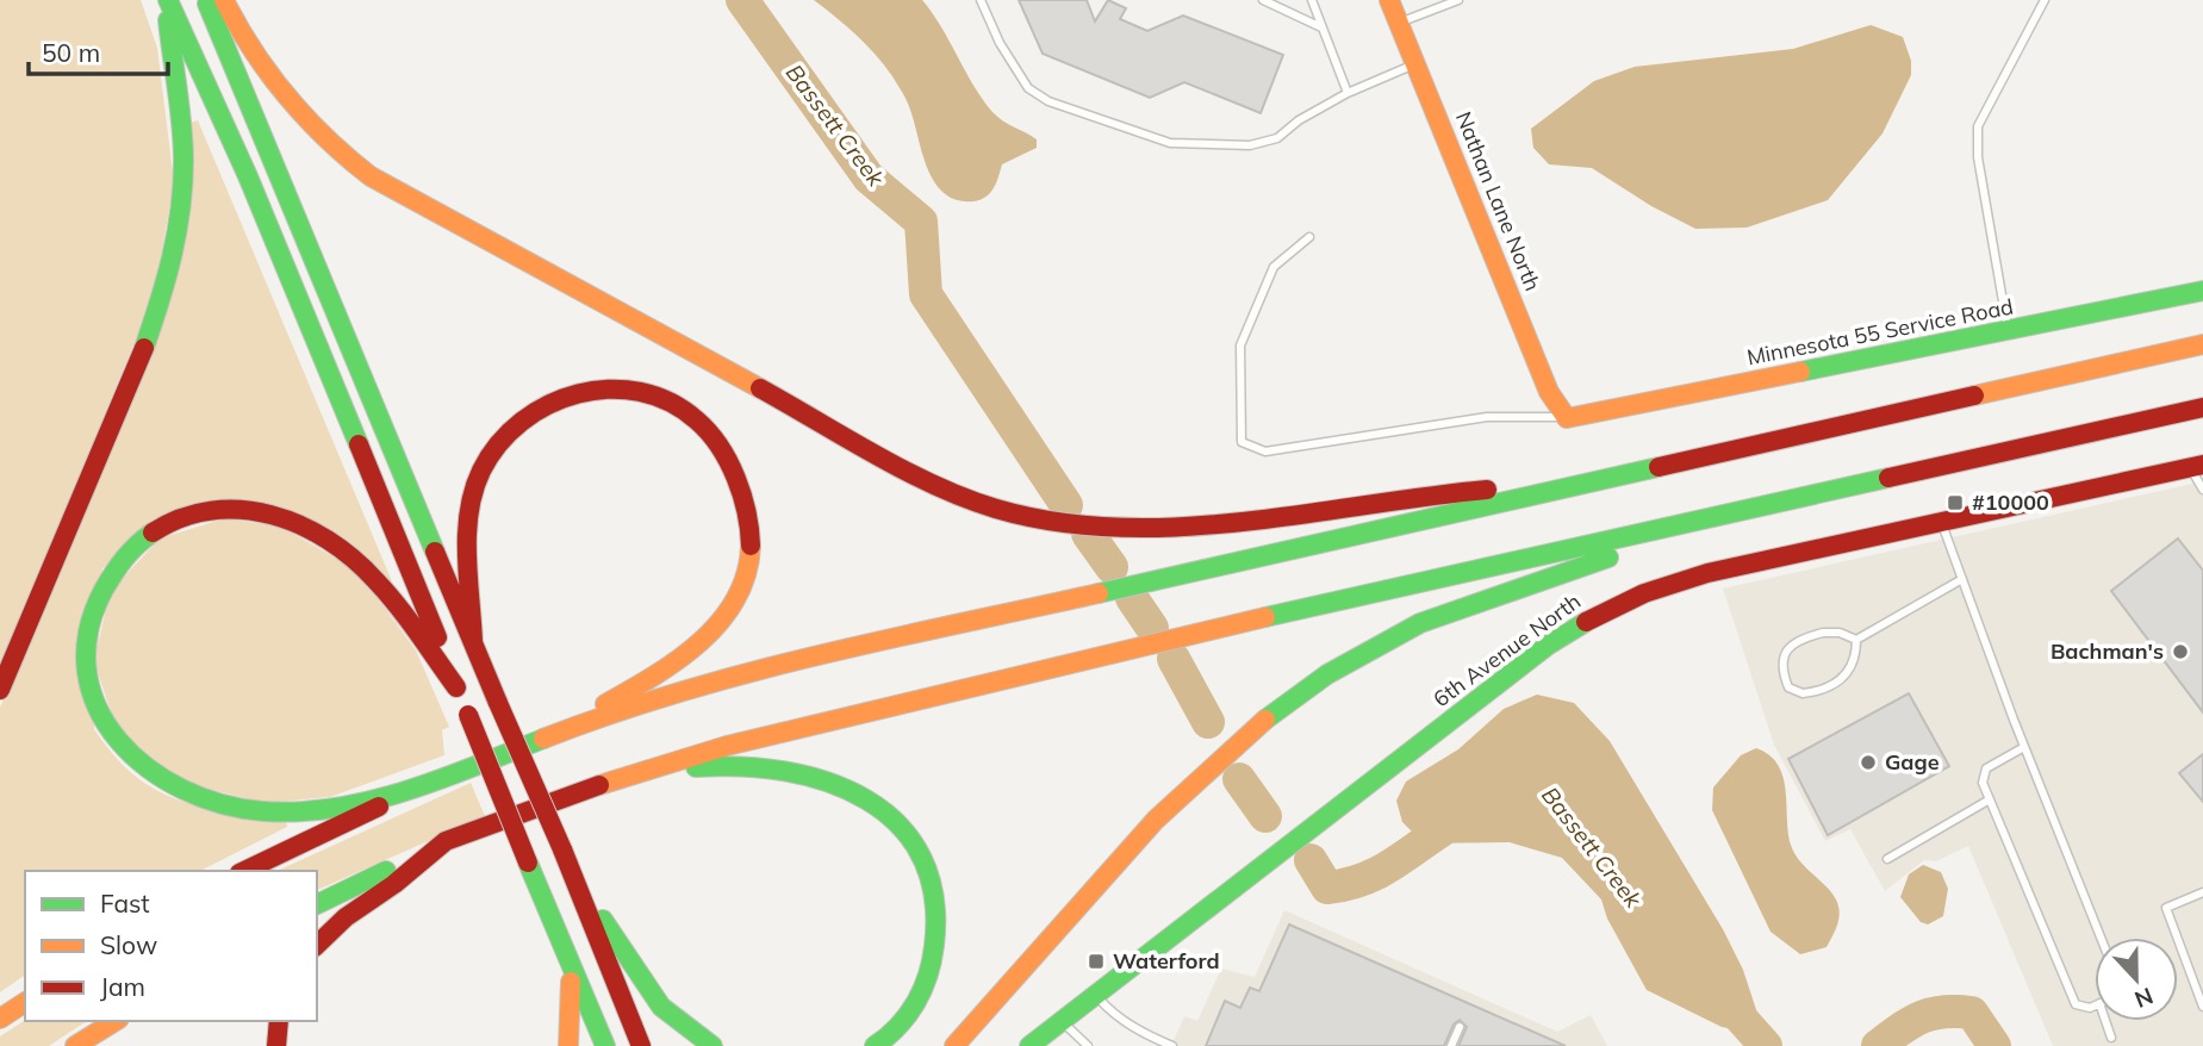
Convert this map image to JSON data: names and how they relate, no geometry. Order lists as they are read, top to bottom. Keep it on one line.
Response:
{"streets":{"main road":["Nathan Lane North","Minnesota 55 Service Road","6th Avenue North"]},"crossings":[["Nathan Lane North","Minnesota 55 Service Road"]],"water":["Bassett Creek"],"places":{"transit":["#10000","Waterford"],"other":["Bachman's","Gage"]},"legend":["Fast","Slow","Jam"],"scale_bar":"50 m","north":"bottom"}
